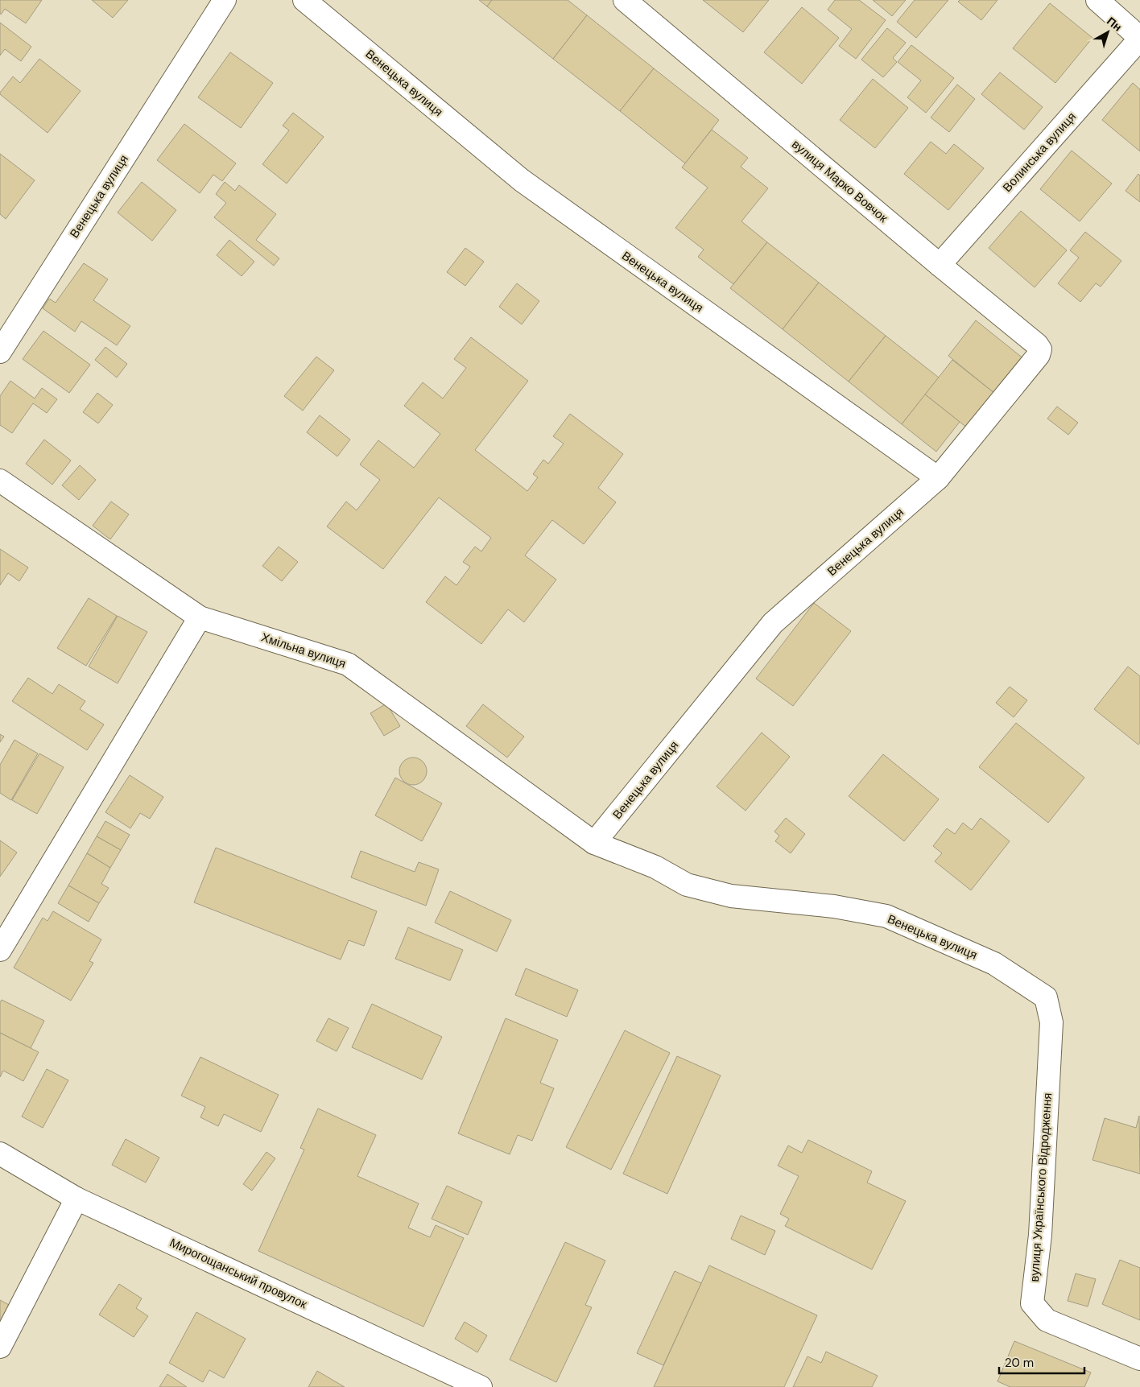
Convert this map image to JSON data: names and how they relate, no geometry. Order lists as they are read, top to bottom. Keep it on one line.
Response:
{"streets":{"street":["Венецька вулиця","Волинська вулиця","вулиця Марко Вовчок","Хмільна вулиця","вулиця Українського Відродження","Мирогощанський провулок"]},"crossings":[["Венецька вулиця","вулиця Марко Вовчок"],["Венецька вулиця","Хмільна вулиця"],["Венецька вулиця","вулиця Українського Відродження"],["Волинська вулиця","вулиця Марко Вовчок"]],"scale_bar":"20 m","north":"top right"}
